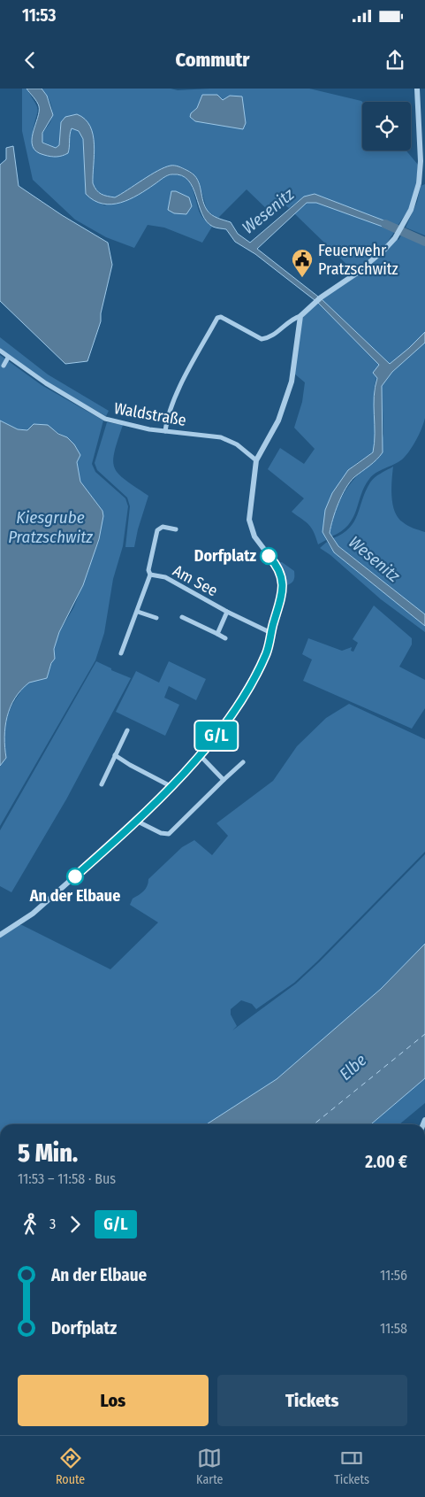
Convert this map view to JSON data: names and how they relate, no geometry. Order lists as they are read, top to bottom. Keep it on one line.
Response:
{"streets":{"street":["Waldstraße","Am See"]},"water":["Wesenitz","Kiesgrube Pratzschwitz","Elbe"],"places":{"public building":["Feuerwehr Pratzschwitz"],"other":["Dorfplatz","An der Elbaue"]},"lines":["bus line G/L"],"page":{"status":"11:53","header":"Commutr","on_map":"G/L","heading":["5 Min.","11:53 – 11:58 · Bus","2.00 €"],"legs":["3","G/L"],"list":[{"name":"An der Elbaue","value":"11:56"},{"name":"Dorfplatz","value":"11:58"}],"buttons":["Los","Tickets"],"tabs":["Route","Karte","Tickets"]}}
